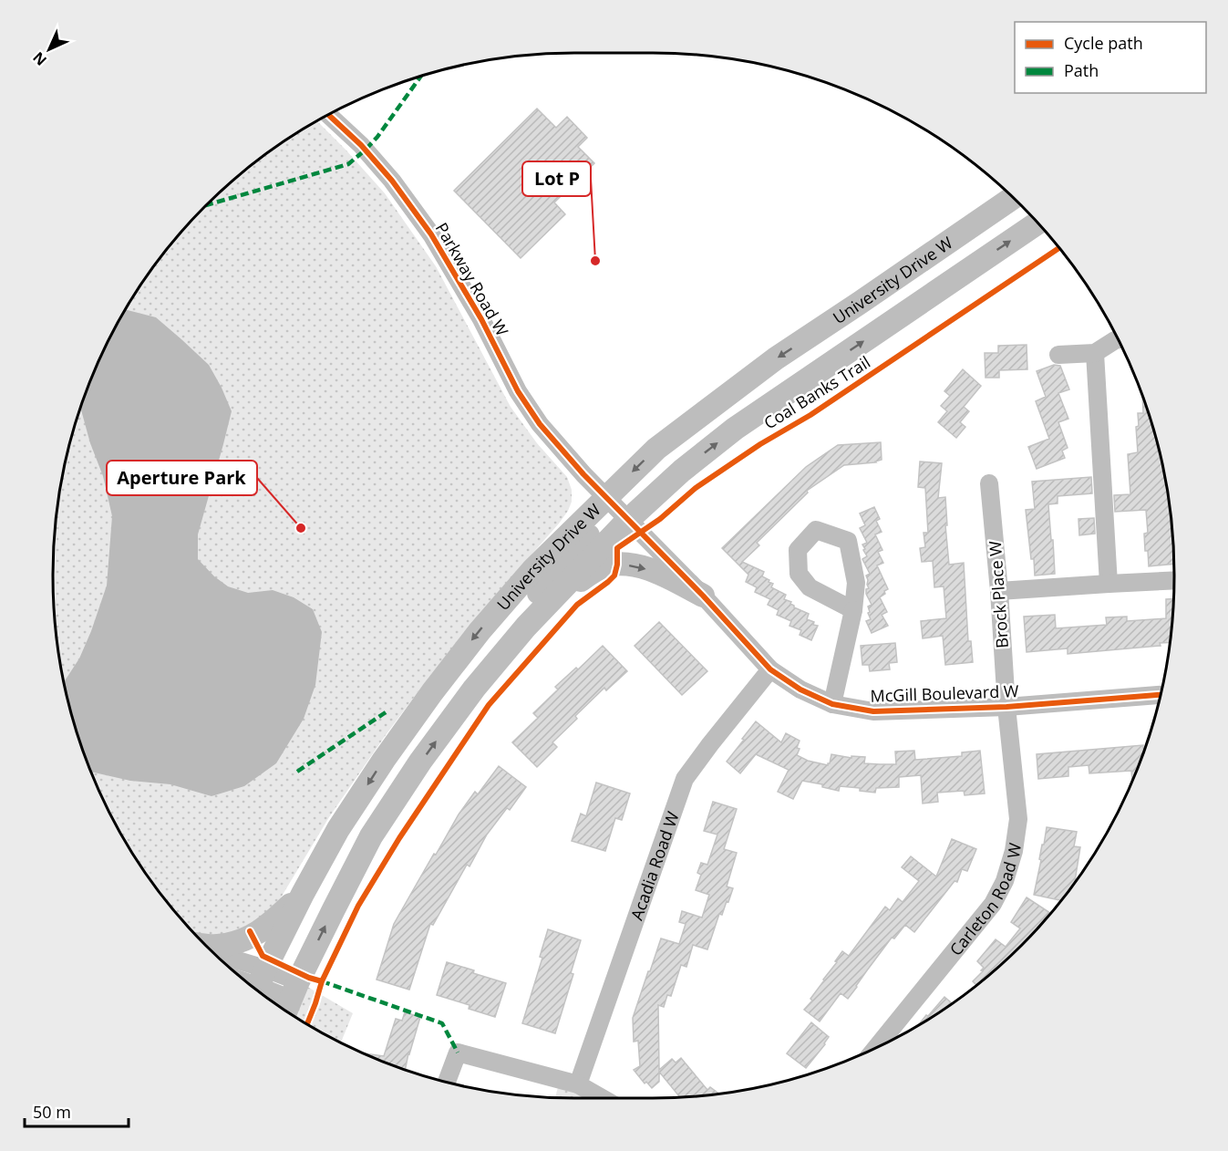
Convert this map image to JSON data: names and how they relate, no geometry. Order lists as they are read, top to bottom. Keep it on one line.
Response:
{"streets":{"main road":["University Drive W"],"street":["Parkway Road W","Brock Place W","McGill Boulevard W","Acadia Road W","Carleton Road W"],"cycle path":["Coal Banks Trail"]},"crossings":[["Parkway Road W","University Drive W"],["Parkway Road W","McGill Boulevard W"],["University Drive W","McGill Boulevard W"],["Brock Place W","McGill Boulevard W"],["Brock Place W","Carleton Road W"],["McGill Boulevard W","Acadia Road W"],["McGill Boulevard W","Carleton Road W"]],"places":["Lot P","Aperture Park"],"legend":["Cycle path","Path"],"scale_bar":"50 m","north":"bottom left"}
